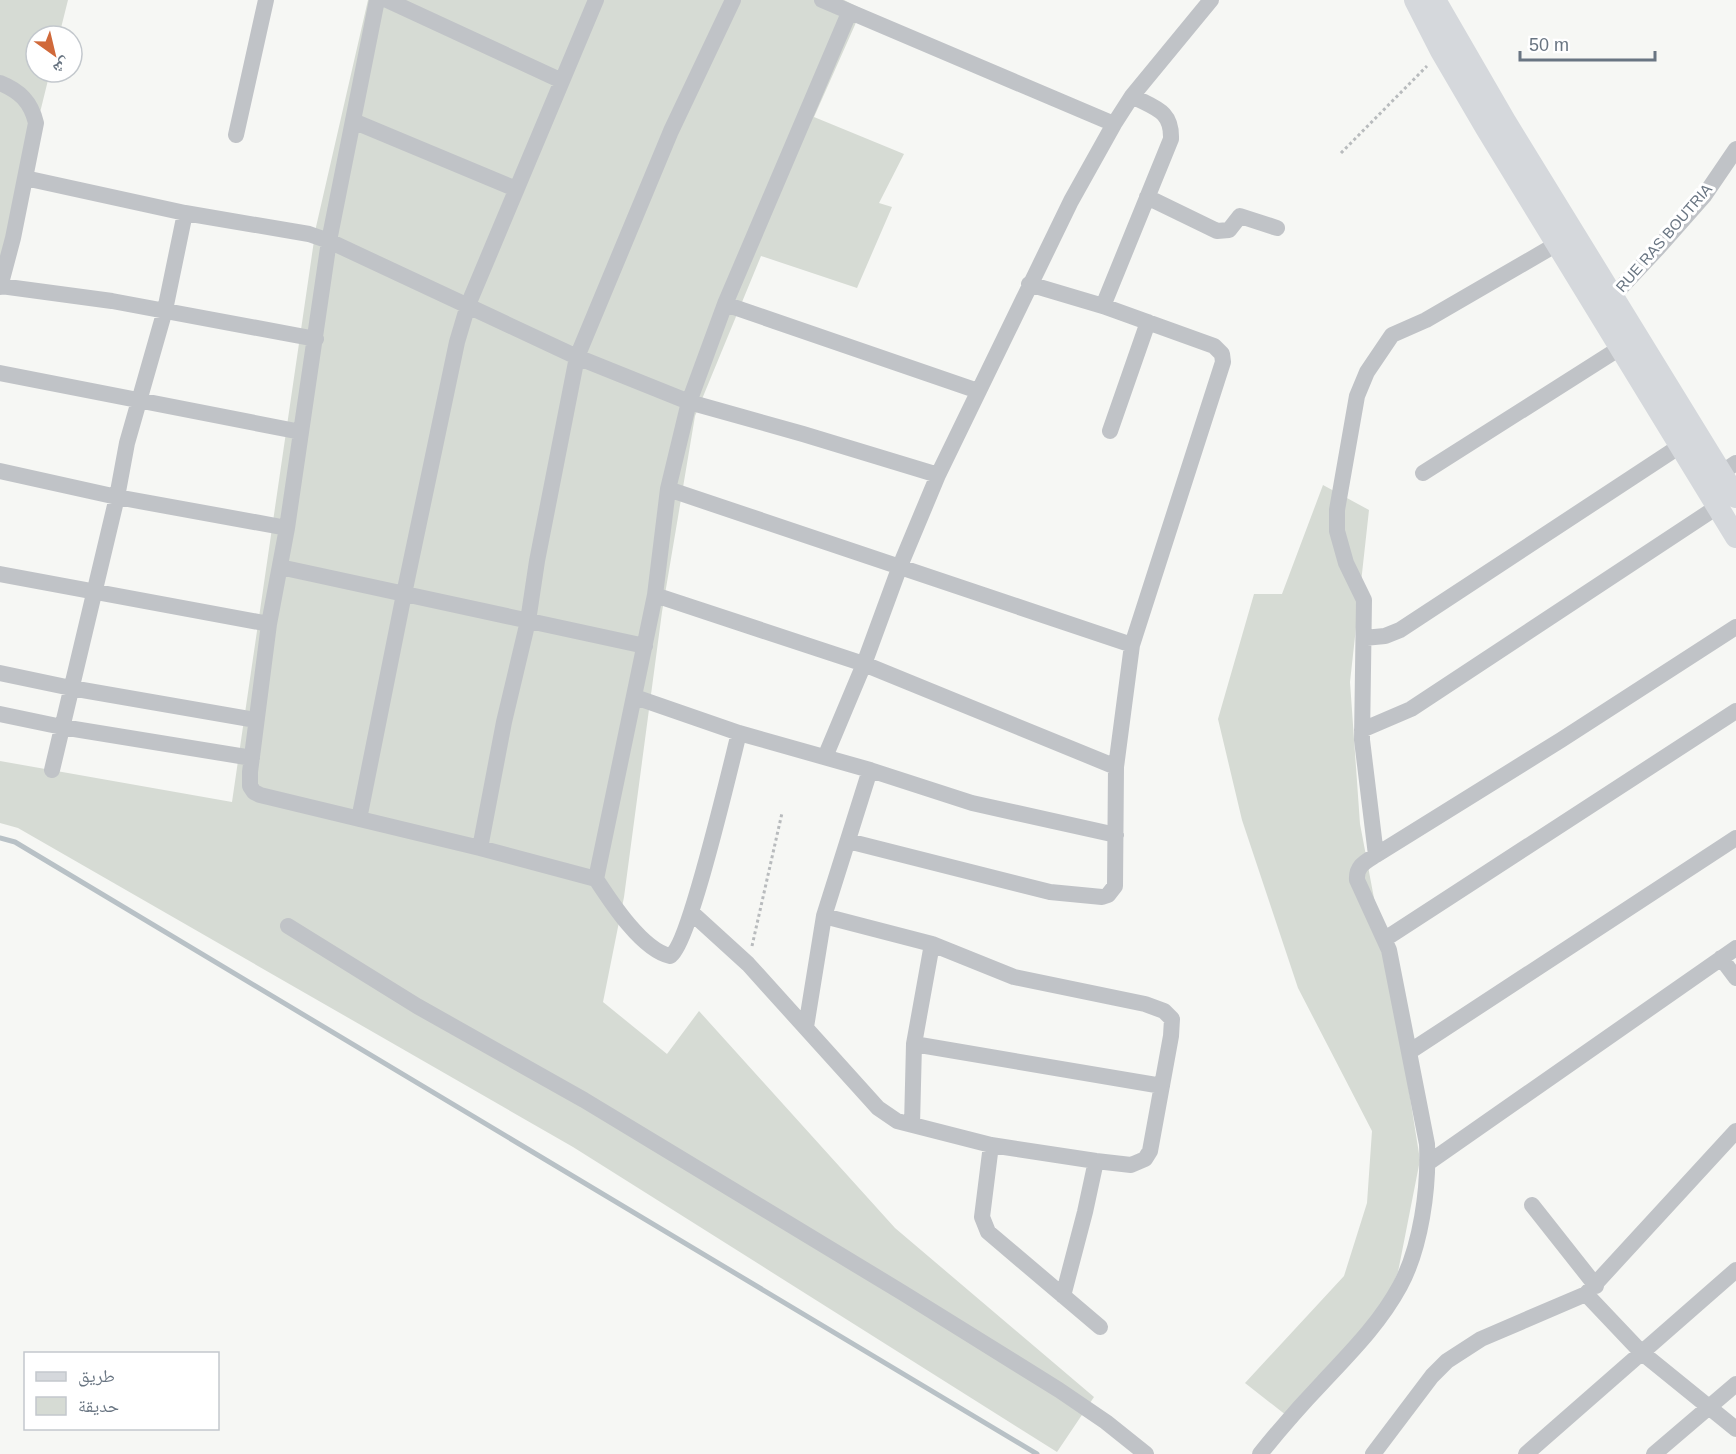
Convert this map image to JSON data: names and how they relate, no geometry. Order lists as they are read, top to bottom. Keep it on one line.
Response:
{"streets":{"street":["RUE RAS BOUTRIA"]},"legend":["طريق","حديقة"],"scale_bar":"50 m","north":"bottom right"}
